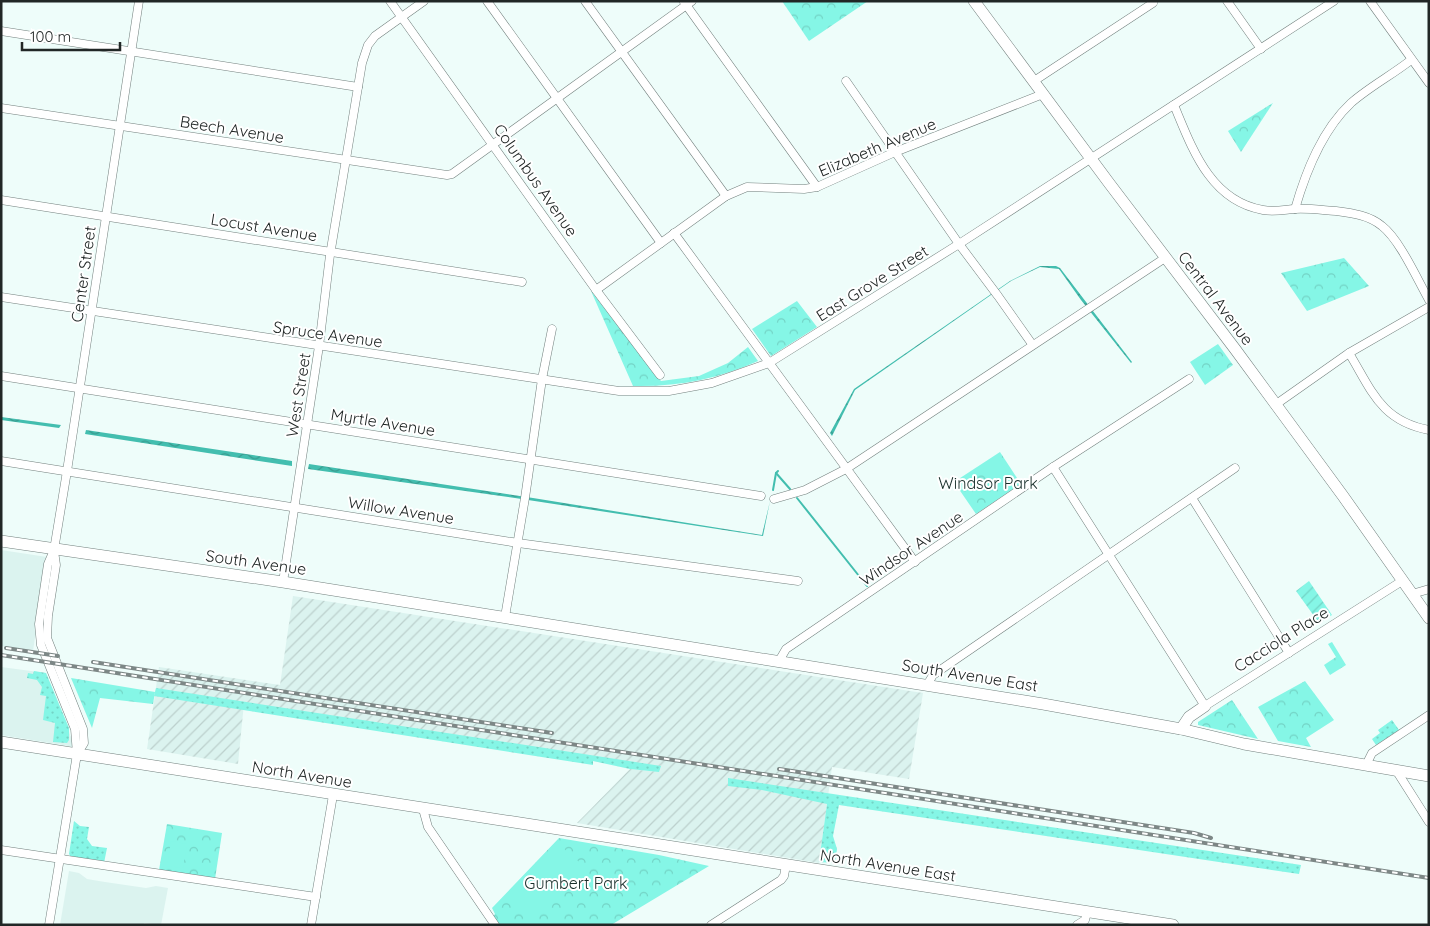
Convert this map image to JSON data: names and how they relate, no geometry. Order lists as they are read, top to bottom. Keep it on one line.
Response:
{"streets":{"main road":["Central Avenue","South Avenue","Cacciola Place","South Avenue East","North Avenue","North Avenue East"],"street":["Beech Avenue","Elizabeth Avenue","Columbus Avenue","Locust Avenue","Center Street","East Grove Street","Spruce Avenue","West Street","Myrtle Avenue","Willow Avenue","Windsor Avenue"]},"crossings":[["Beech Avenue","Columbus Avenue"],["Beech Avenue","Center Street"],["Beech Avenue","West Street"],["Elizabeth Avenue","Columbus Avenue"],["Elizabeth Avenue","Central Avenue"],["Columbus Avenue","West Street"],["Locust Avenue","Center Street"],["Locust Avenue","West Street"],["Center Street","Spruce Avenue"],["Center Street","Myrtle Avenue"],["Center Street","Willow Avenue"],["Center Street","South Avenue"],["Center Street","North Avenue"],["East Grove Street","Central Avenue"],["East Grove Street","Spruce Avenue"],["Central Avenue","Cacciola Place"],["Spruce Avenue","West Street"],["West Street","Myrtle Avenue"],["West Street","Willow Avenue"],["West Street","South Avenue"],["Windsor Avenue","South Avenue East"],["South Avenue","South Avenue East"],["Cacciola Place","South Avenue East"],["North Avenue","North Avenue East"]],"parks":["Windsor Park","Gumbert Park"],"scale_bar":"100 m"}
